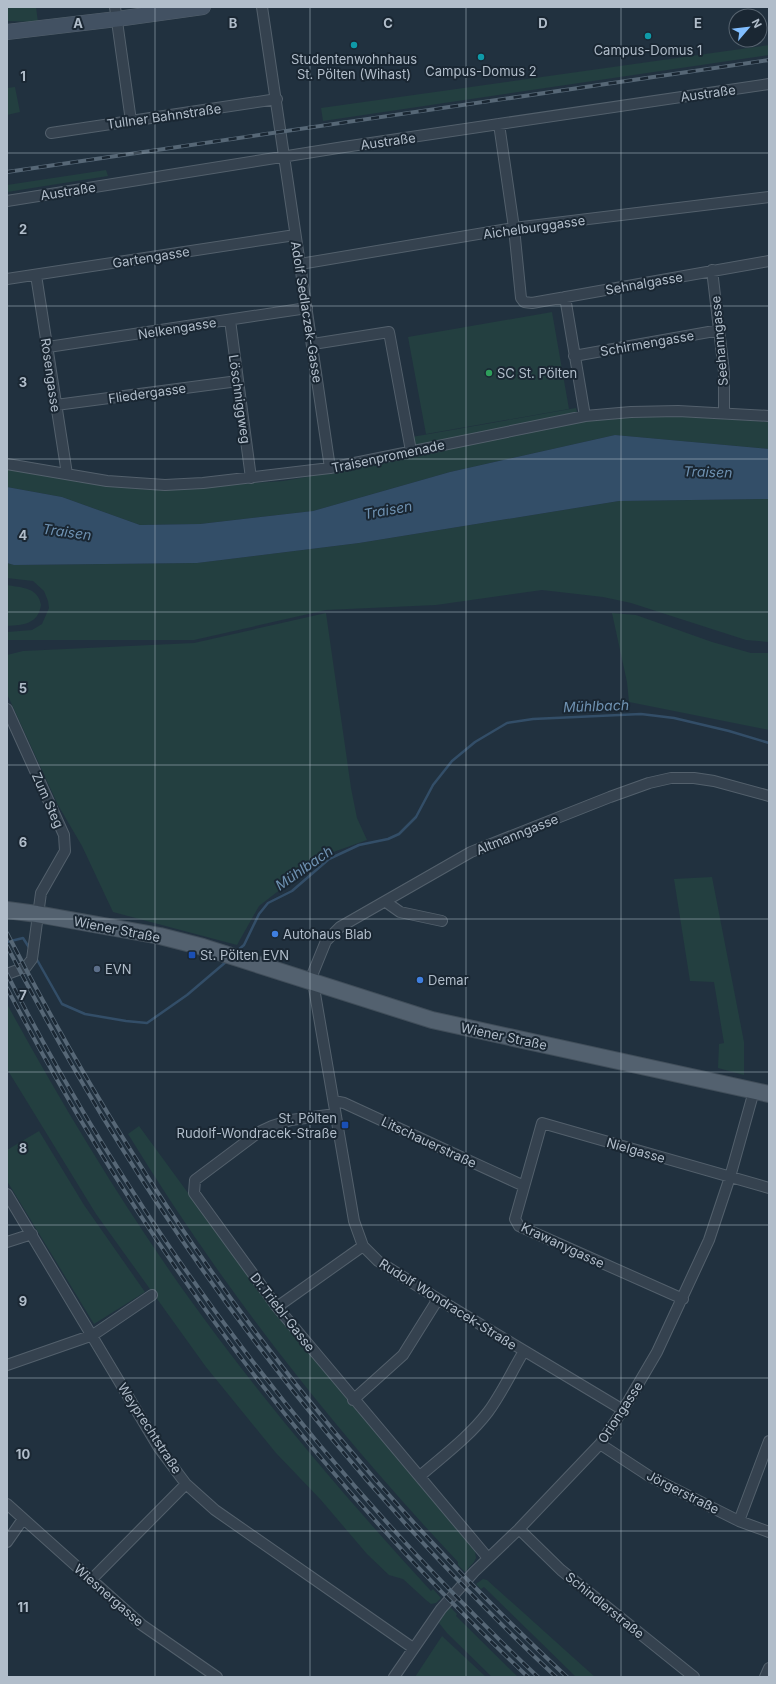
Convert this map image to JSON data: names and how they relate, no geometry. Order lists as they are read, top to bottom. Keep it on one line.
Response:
{"streets":{"main road":["Wiener Straße"],"street":["Austraße","Tullner Bahnstraße","Aichelburggasse","Gartengasse","Sehnalgasse","Adolf Sedlaczek-Gasse","Nelkengasse","Seehanngasse","Schirmengasse","Rosengasse","Fliedergasse","Löschniggweg","Traisenpromenade","Zum Steg","Altmanngasse","Litschauerstraße","Nielgasse","Krawanygasse","Rudolf Wondracek-Straße","Dr.Triebl-Gasse","Oriongasse","Weyprechtstraße","Jörgerstraße","Wiesnergasse","Schindlerstraße"]},"crossings":[["Austraße","Adolf Sedlaczek-Gasse"],["Tullner Bahnstraße","Adolf Sedlaczek-Gasse"],["Aichelburggasse","Sehnalgasse"],["Aichelburggasse","Adolf Sedlaczek-Gasse"],["Gartengasse","Adolf Sedlaczek-Gasse"],["Gartengasse","Rosengasse"],["Sehnalgasse","Seehanngasse"],["Adolf Sedlaczek-Gasse","Nelkengasse"],["Adolf Sedlaczek-Gasse","Traisenpromenade"],["Nelkengasse","Rosengasse"],["Nelkengasse","Löschniggweg"],["Seehanngasse","Schirmengasse"],["Seehanngasse","Traisenpromenade"],["Rosengasse","Fliedergasse"],["Rosengasse","Traisenpromenade"],["Fliedergasse","Löschniggweg"],["Löschniggweg","Traisenpromenade"],["Zum Steg","Wiener Straße"],["Altmanngasse","Wiener Straße"],["Altmanngasse","Rudolf Wondracek-Straße"],["Wiener Straße","Rudolf Wondracek-Straße"],["Wiener Straße","Oriongasse"],["Litschauerstraße","Krawanygasse"],["Litschauerstraße","Rudolf Wondracek-Straße"],["Nielgasse","Krawanygasse"],["Nielgasse","Oriongasse"],["Krawanygasse","Oriongasse"],["Rudolf Wondracek-Straße","Dr.Triebl-Gasse"],["Rudolf Wondracek-Straße","Oriongasse"],["Dr.Triebl-Gasse","Oriongasse"],["Oriongasse","Weyprechtstraße"],["Oriongasse","Jörgerstraße"],["Oriongasse","Schindlerstraße"]],"water":["Traisen","Mühlbach"],"places":{"other":["Campus-Domus 1","Studentenwohnhaus St. Pölten (Wihast)","Campus-Domus 2","SC St. Pölten","Autohaus Blab","EVN","Demar"],"transit":["St. Pölten EVN","St. Pölten Rudolf-Wondracek-Straße"]},"north":"top right","grid":{"columns":["A","B","C","D","E"],"rows":["1","2","3","4","5","6","7","8","9","10","11"]}}
